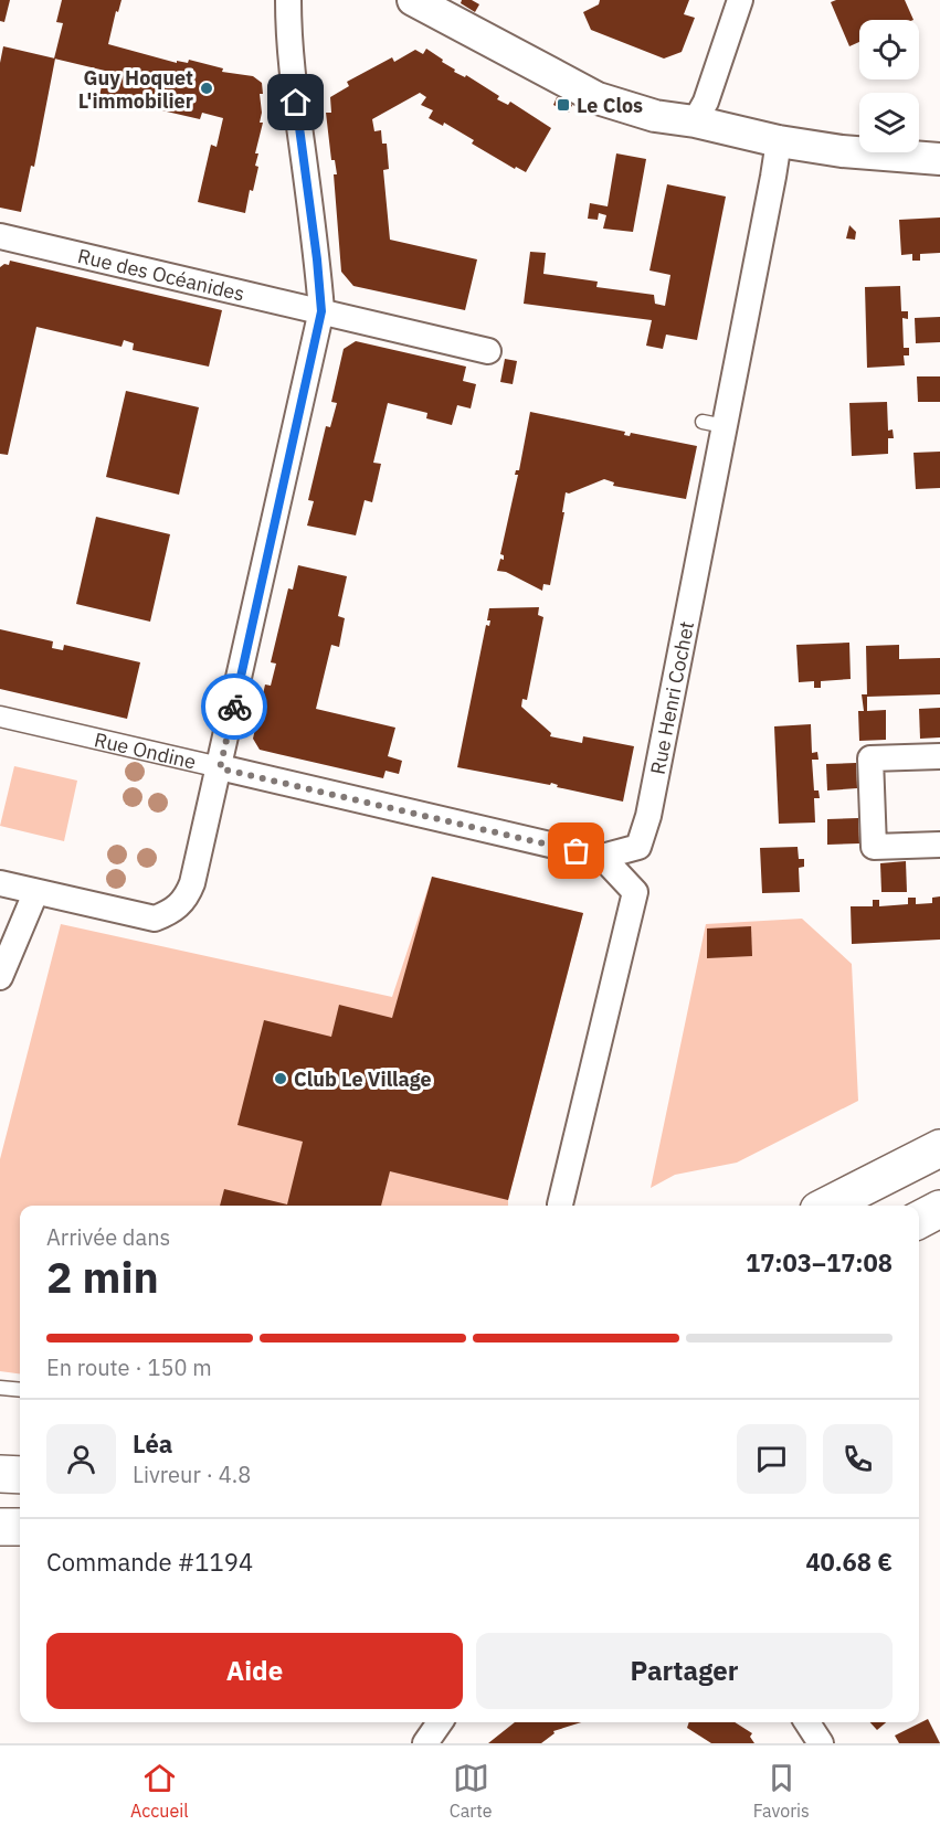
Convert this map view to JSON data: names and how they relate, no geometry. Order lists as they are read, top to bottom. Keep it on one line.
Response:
{"streets":{"street":["Rue des Océanides","Rue Henri Cochet","Rue Ondine"]},"crossings":[["Rue Henri Cochet","Rue Ondine"]],"places":{"other":["Guy Hoquet L'immobilier","Club Le Village"],"transit":["Le Clos"]},"page":{"heading":["2 min","Arrivée dans","17:03–17:08"],"panel":["Léa","Livreur · 4.8","Commande #1194","40.68 €"],"bar":"En route · 150 m","buttons":["Aide","Partager"],"tabs":["Accueil","Carte","Favoris"]}}
